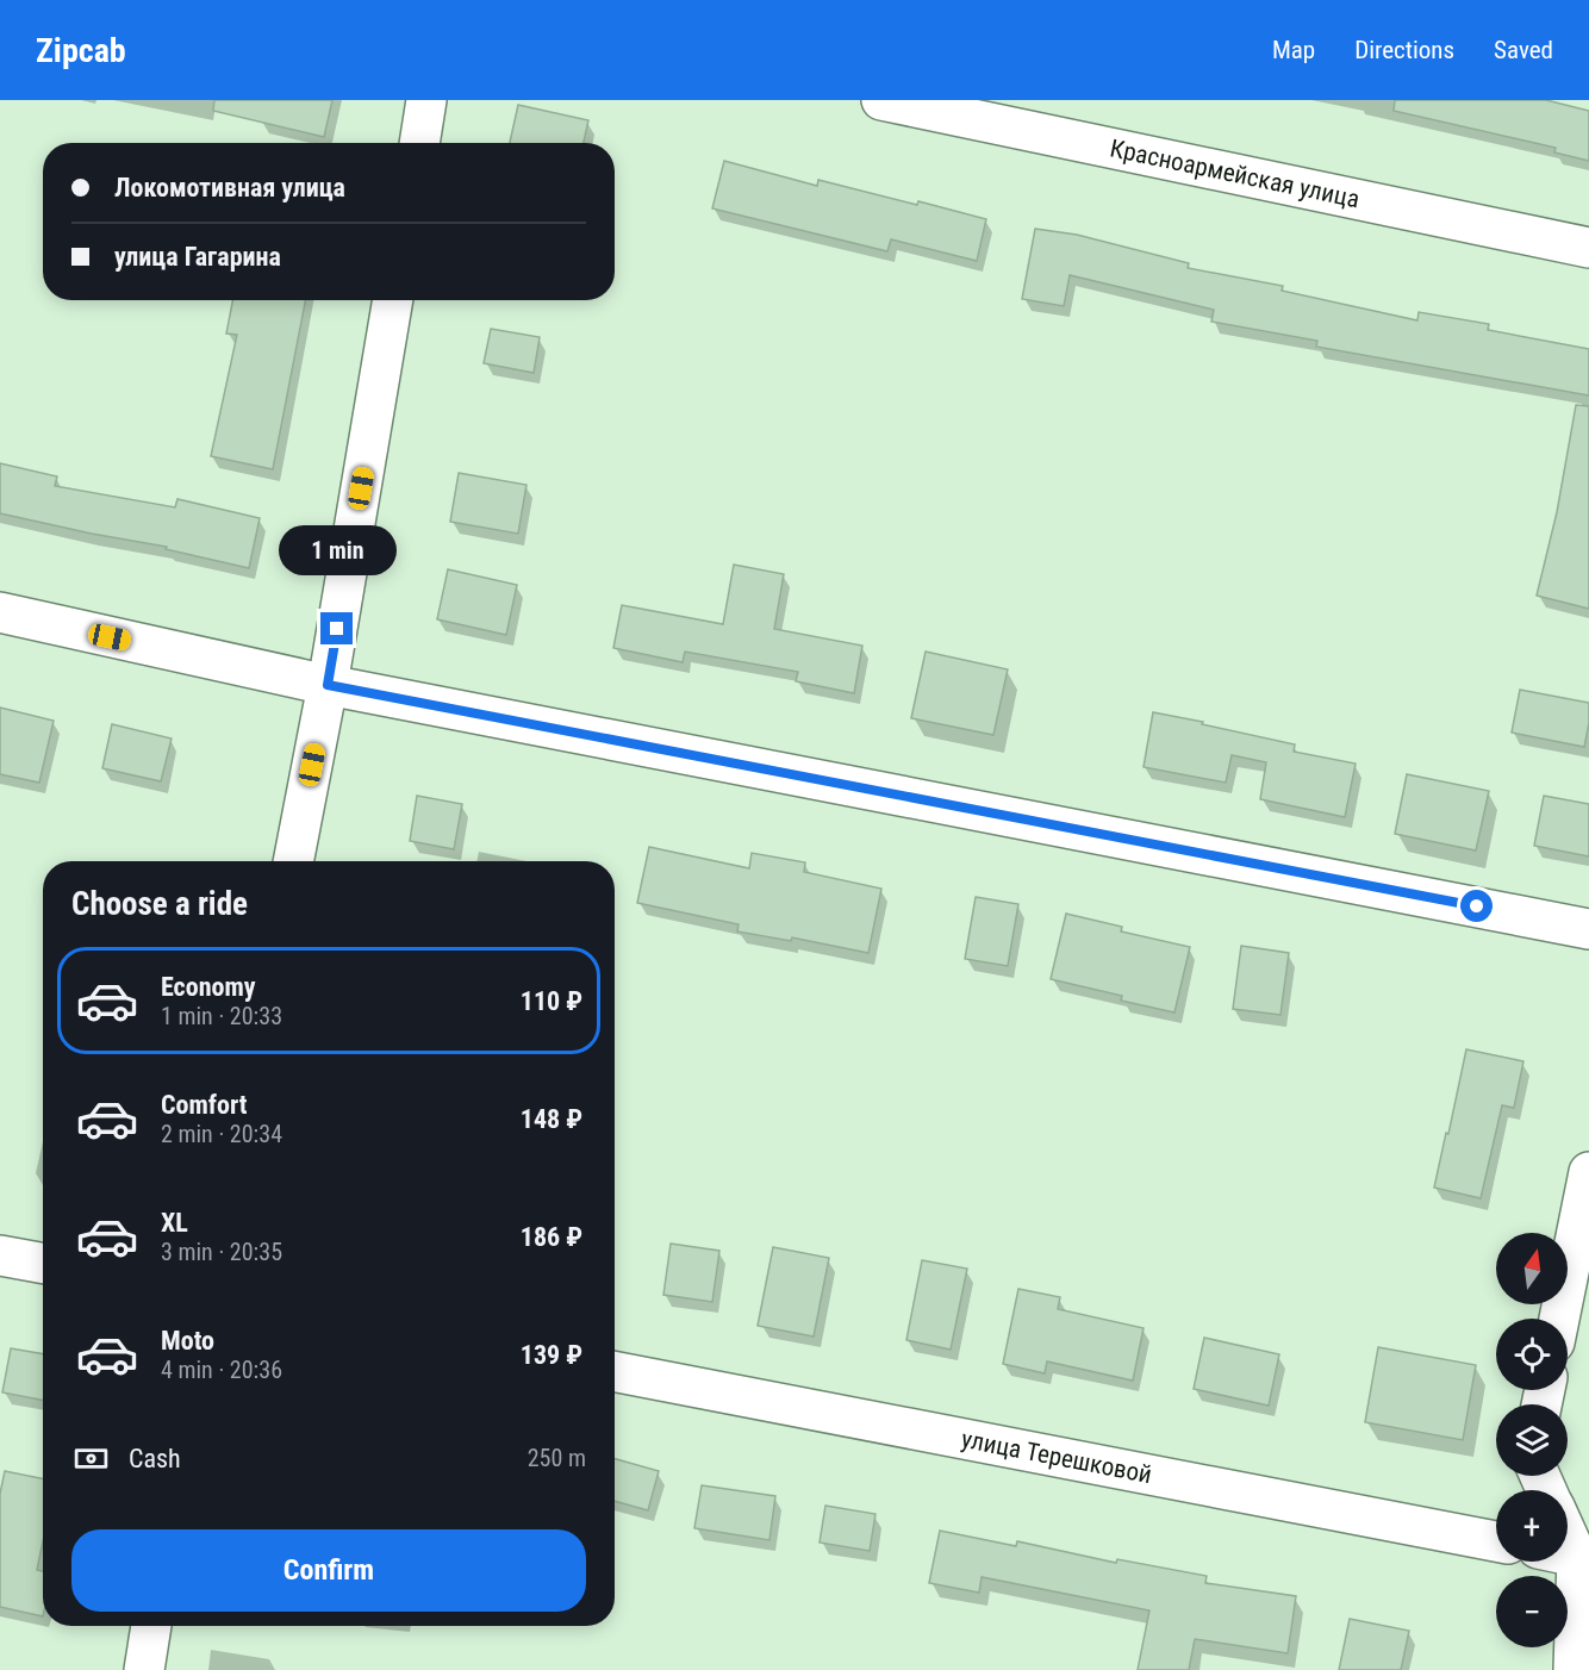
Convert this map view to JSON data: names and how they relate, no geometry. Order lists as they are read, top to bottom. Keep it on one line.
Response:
{"streets":{"street":["Красноармейская улица","улица Терешковой"]},"north":"top","page":{"header":"Zipcab","nav":["Map","Directions","Saved"],"banner":["Локомотивная улица","улица Гагарина"],"bubble":"1 min","heading":"Choose a ride","list":[{"name":"Economy","note":"1 min · 20:33","value":"110 ₽"},{"name":"Comfort","note":"2 min · 20:34","value":"148 ₽"},{"name":"XL","note":"3 min · 20:35","value":"186 ₽"},{"name":"Moto","note":"4 min · 20:36","value":"139 ₽"}],"map_buttons":["+","−"],"pay":["Cash","250 m"],"buttons":"Confirm"}}
